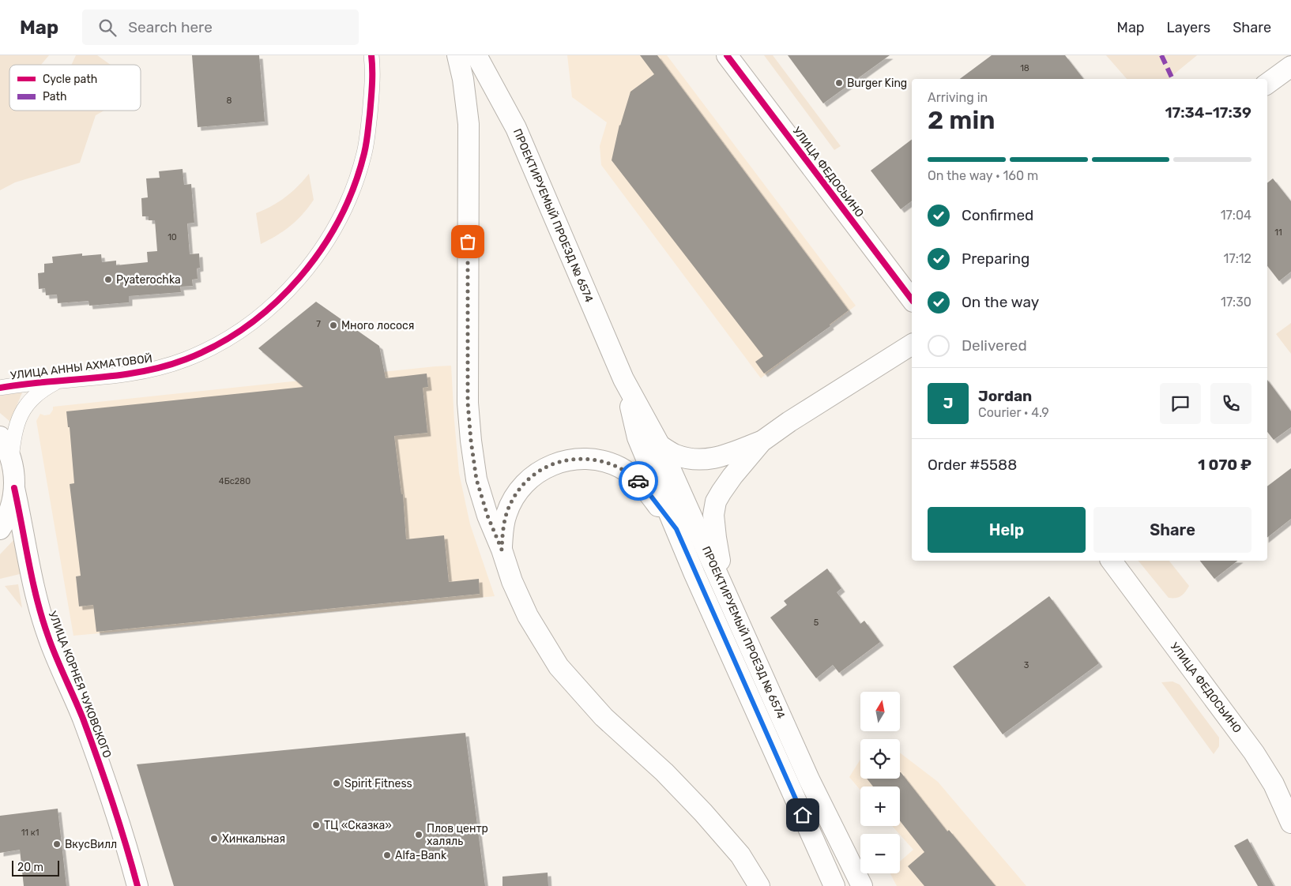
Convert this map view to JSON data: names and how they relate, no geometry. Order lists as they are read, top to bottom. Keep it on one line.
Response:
{"streets":{"main road":["УЛИЦА ФЕДОСЬИНО","ПРОЕКТИРУЕМЫЙ ПРОЕЗД № 6574","УЛИЦА КОРНЕЯ ЧУКОВСКОГО"],"street":["УЛИЦА АННЫ АХМАТОВОЙ"]},"crossings":[["УЛИЦА АННЫ АХМАТОВОЙ","УЛИЦА КОРНЕЯ ЧУКОВСКОГО"]],"places":["Burger King","Pyaterochka","Много лосося","Spirit Fitness","ТЦ «Сказка»","Плов центр халяль","Хинкальная","ВкусВилл","Alfa-Bank"],"house_numbers":["18","8","11","10","7","4Бс280","5","3","11 к1"],"legend":["Cycle path","Path"],"scale_bar":"20 m","north":"top","page":{"header":"Map","search":"Search here","nav":["Map","Layers","Share"],"heading":["2 min","Arriving in","17:34–17:39"],"panel":["Jordan","Courier · 4.9","Order #5588","1 070 ₽"],"bar":"On the way · 160 m","list":[["Confirmed","17:04"],["Preparing","17:12"],["On the way","17:30"],"Delivered"],"round":"J","buttons":["Help","Share"],"map_buttons":["+","−"],"scale":"20 m"}}
